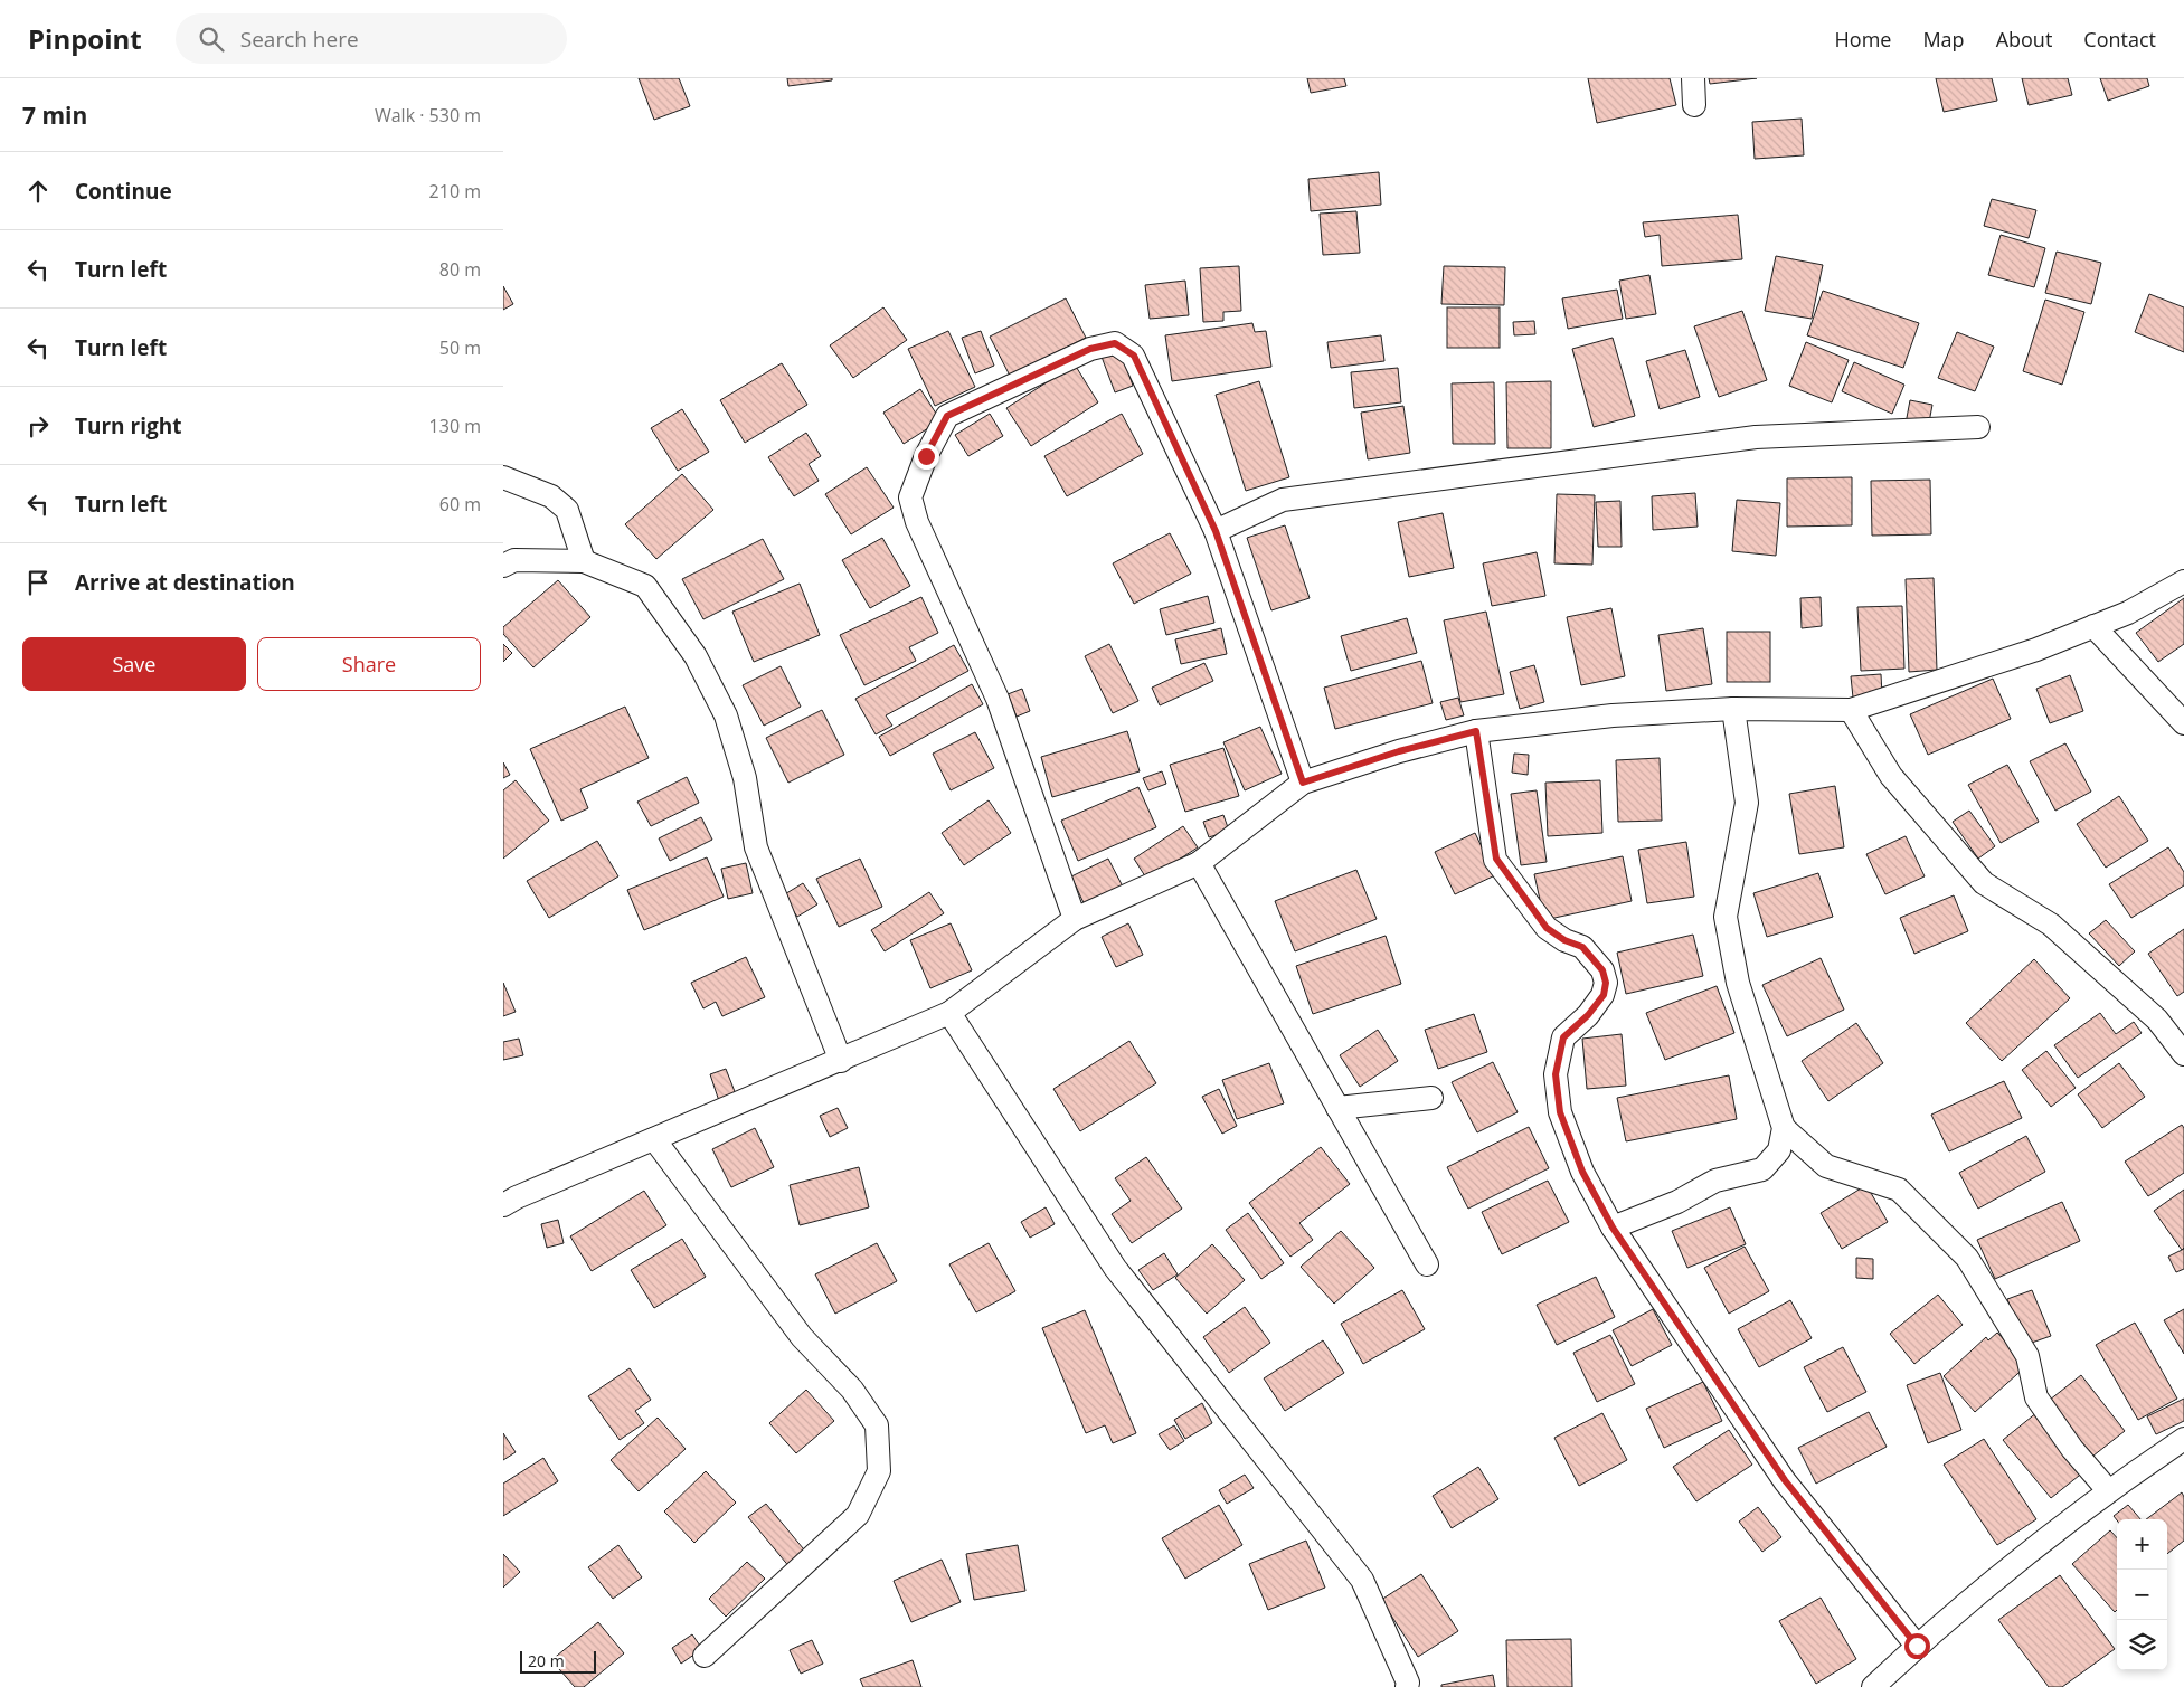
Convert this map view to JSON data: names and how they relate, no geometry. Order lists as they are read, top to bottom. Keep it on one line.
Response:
{"scale_bar":"20 m","page":{"header":"Pinpoint","search":"Search here","nav":["Home","Map","About","Contact"],"heading":["7 min","Walk · 530 m"],"list":[["Continue","210 m"],["Turn left","80 m"],["Turn left","50 m"],["Turn right","130 m"],["Turn left","60 m"],"Arrive at destination"],"buttons":["Save","Share"],"map_buttons":["+","−"],"scale":"20 m"}}
